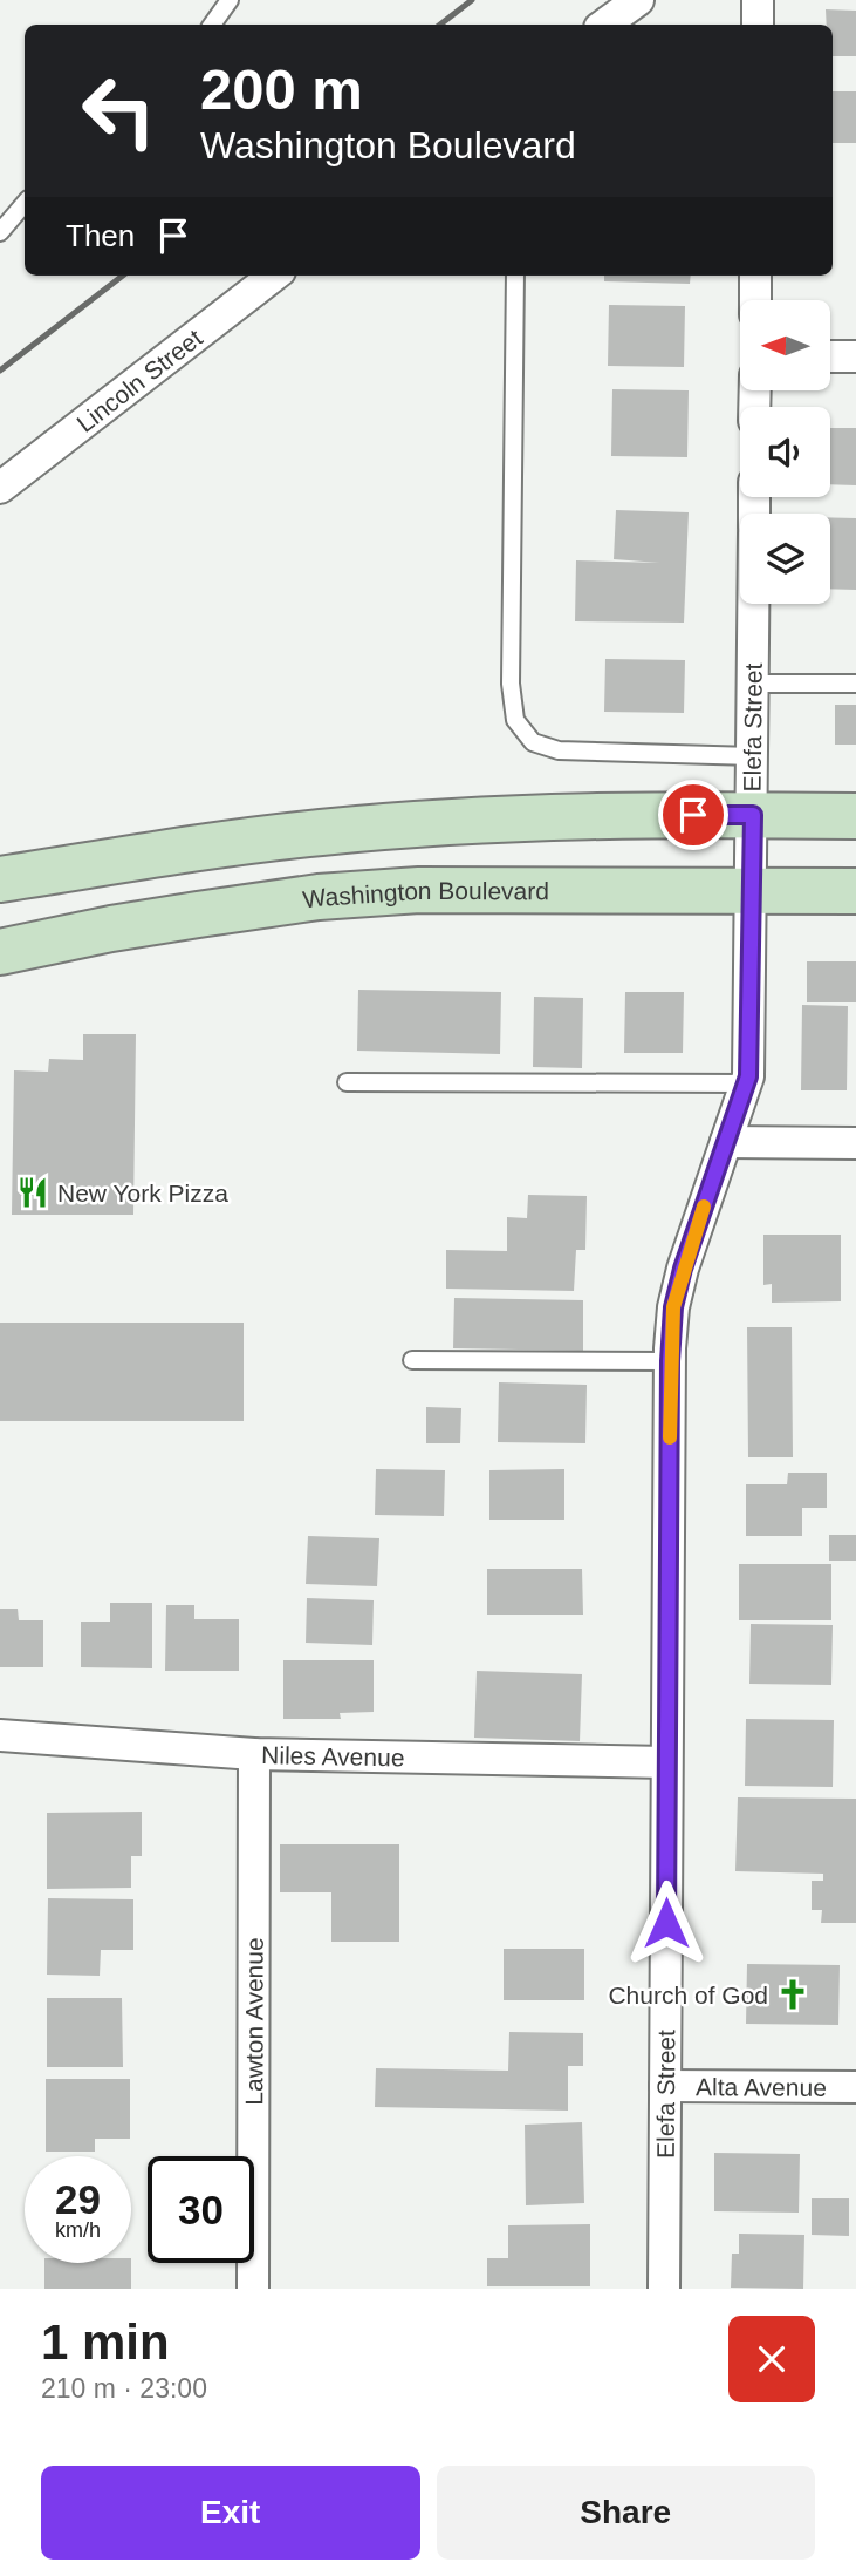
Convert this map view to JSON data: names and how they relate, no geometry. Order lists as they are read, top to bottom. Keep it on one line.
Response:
{"streets":{"main road":["Washington Boulevard"],"street":["Lincoln Street","Elefa Street","Niles Avenue","Lawton Avenue","Alta Avenue"]},"crossings":[["Elefa Street","Washington Boulevard"],["Elefa Street","Niles Avenue"],["Elefa Street","Alta Avenue"],["Niles Avenue","Lawton Avenue"]],"places":{"restaurant":["New York Pizza"],"church":["Church of God"]},"north":"left","page":{"turn":["200 m","Washington Boulevard"],"then":"Then","speed":"29 km/h","limit":"30","heading":["1 min","210 m · 23:00"],"buttons":["Exit","Share"]}}
